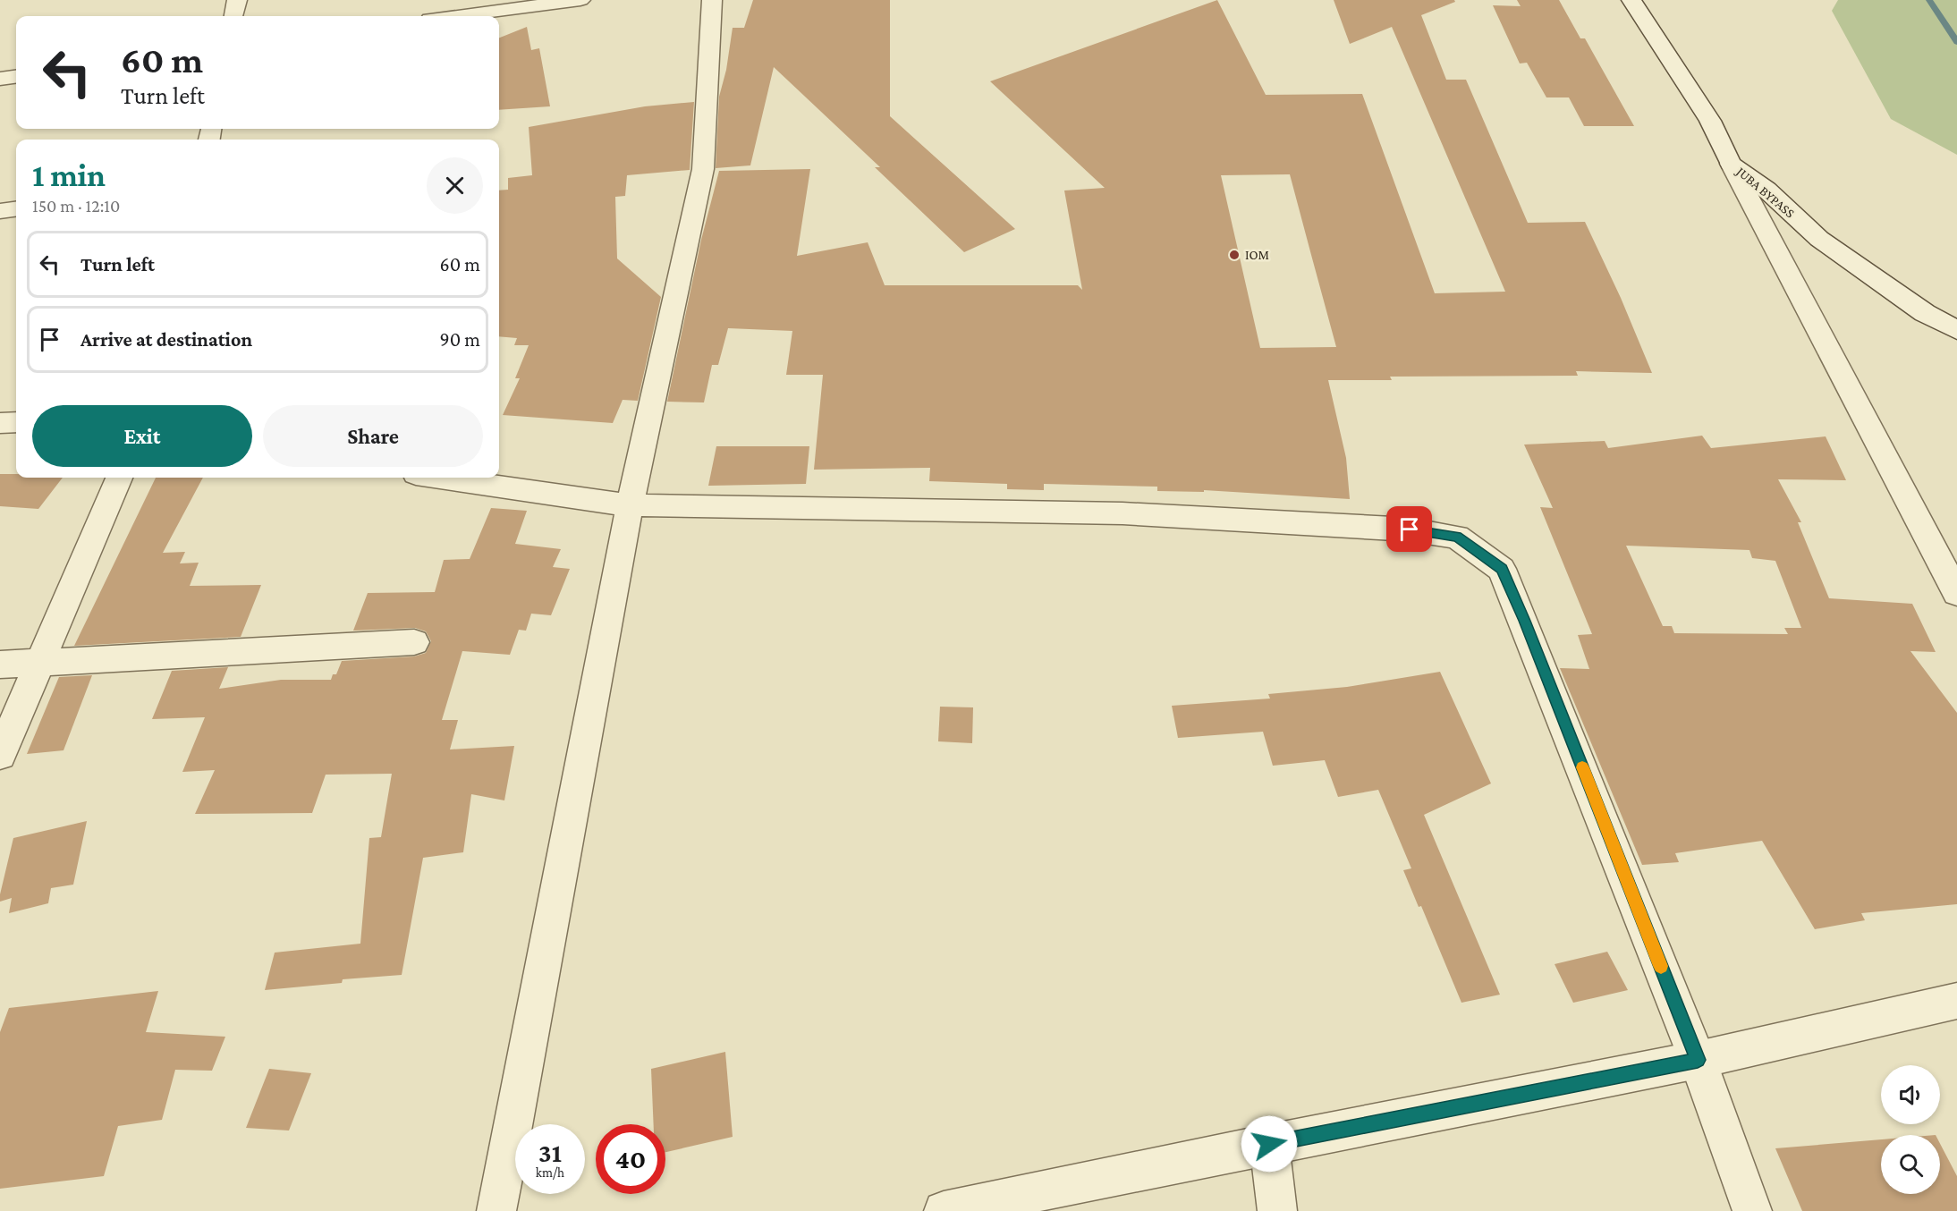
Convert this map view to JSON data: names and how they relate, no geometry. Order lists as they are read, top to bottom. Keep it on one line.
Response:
{"streets":{"street":["JUBA BYPASS"]},"places":["IOM"],"page":{"turn":["60 m","Turn left"],"heading":["1 min","150 m · 12:10"],"list":[{"name":"Turn left","value":"60 m"},{"name":"Arrive at destination","value":"90 m"}],"buttons":["Exit","Share"],"speed":"31 km/h","limit":"40"}}
